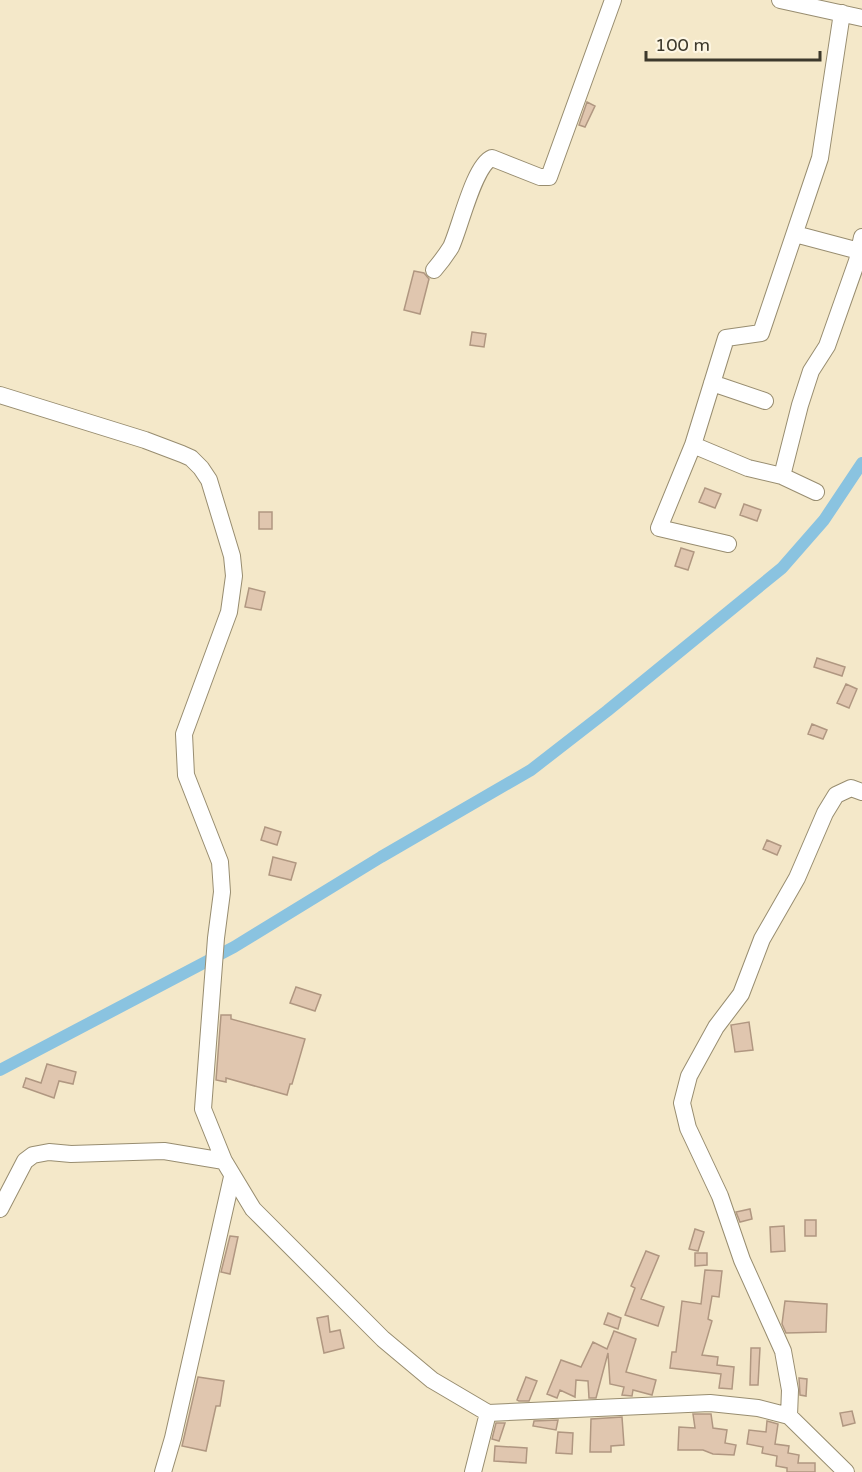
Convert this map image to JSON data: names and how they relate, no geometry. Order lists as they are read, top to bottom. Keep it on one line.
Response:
{"scale_bar":"100 m"}
